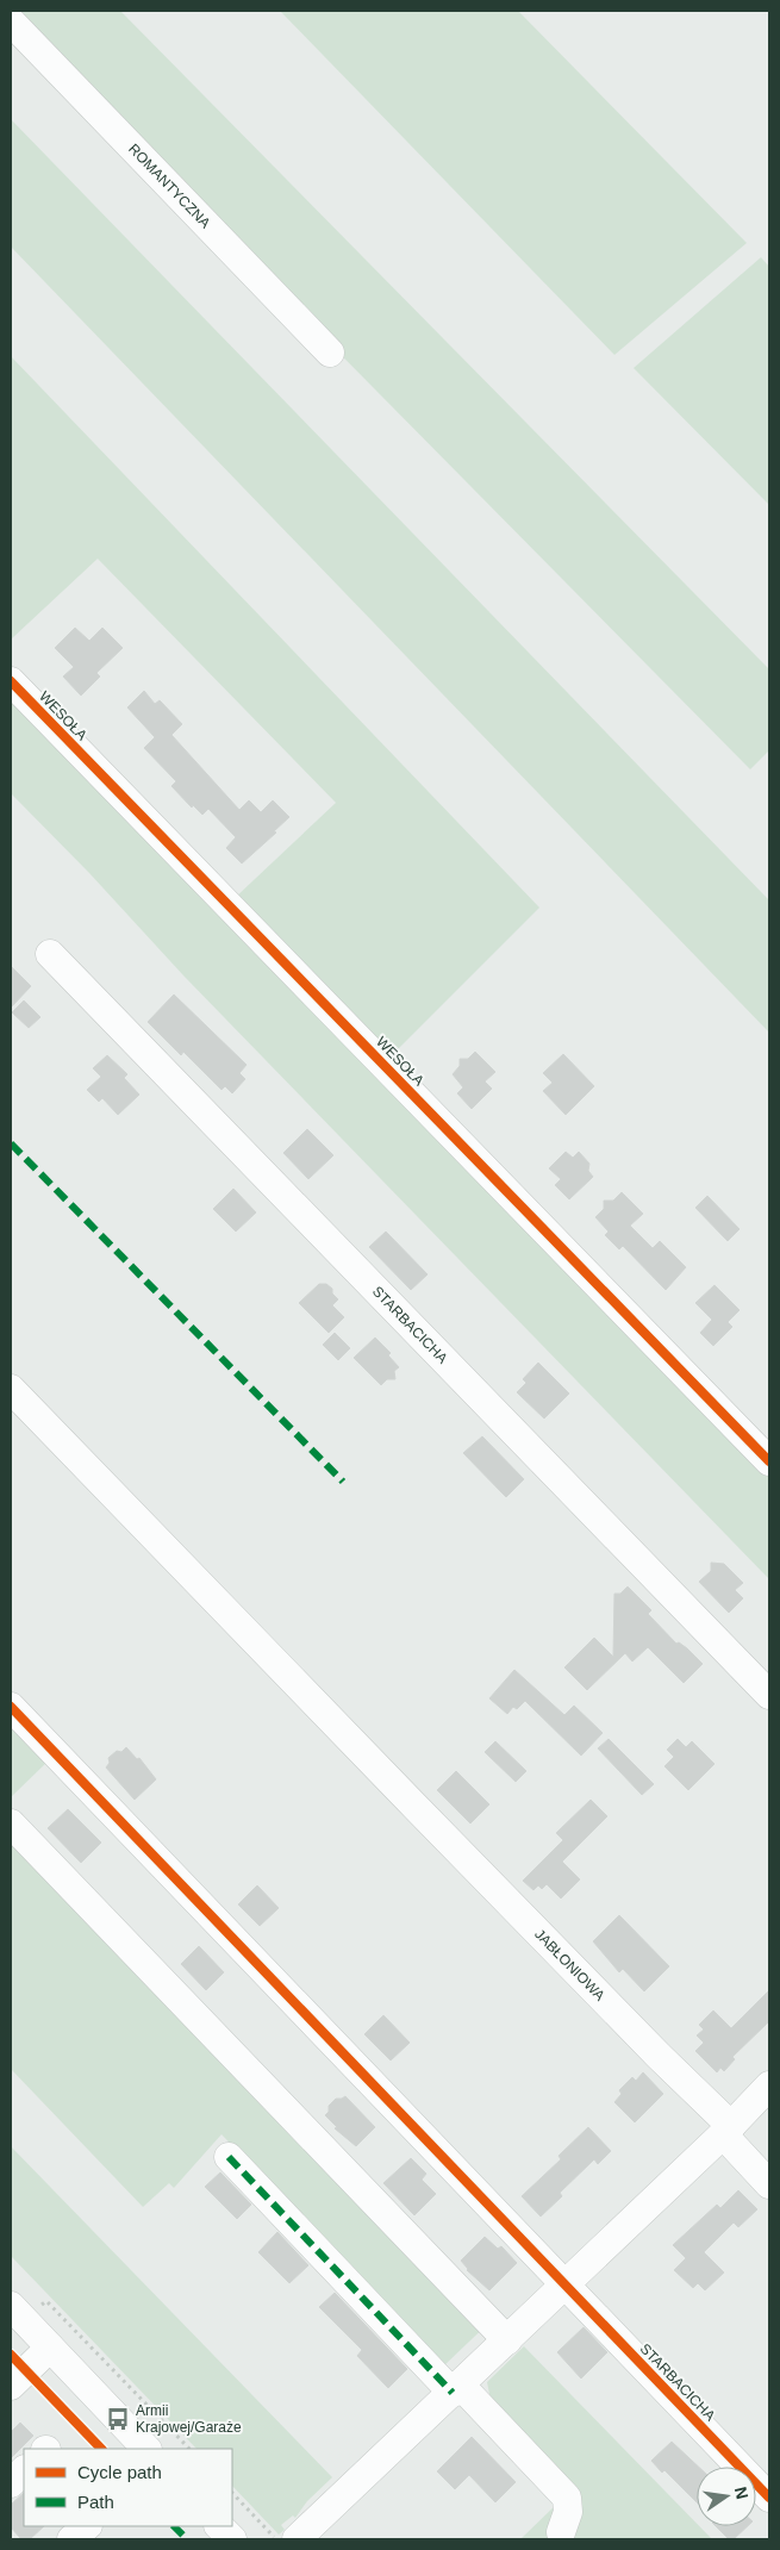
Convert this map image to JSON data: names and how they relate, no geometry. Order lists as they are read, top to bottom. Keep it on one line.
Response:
{"streets":{"street":["ROMANTYCZNA","WESOŁA","STARBACICHA","JABŁONIOWA"]},"places":{"bus stop":["Armii Krajowej/Garaże"]},"legend":["Cycle path","Path"],"north":"right"}
